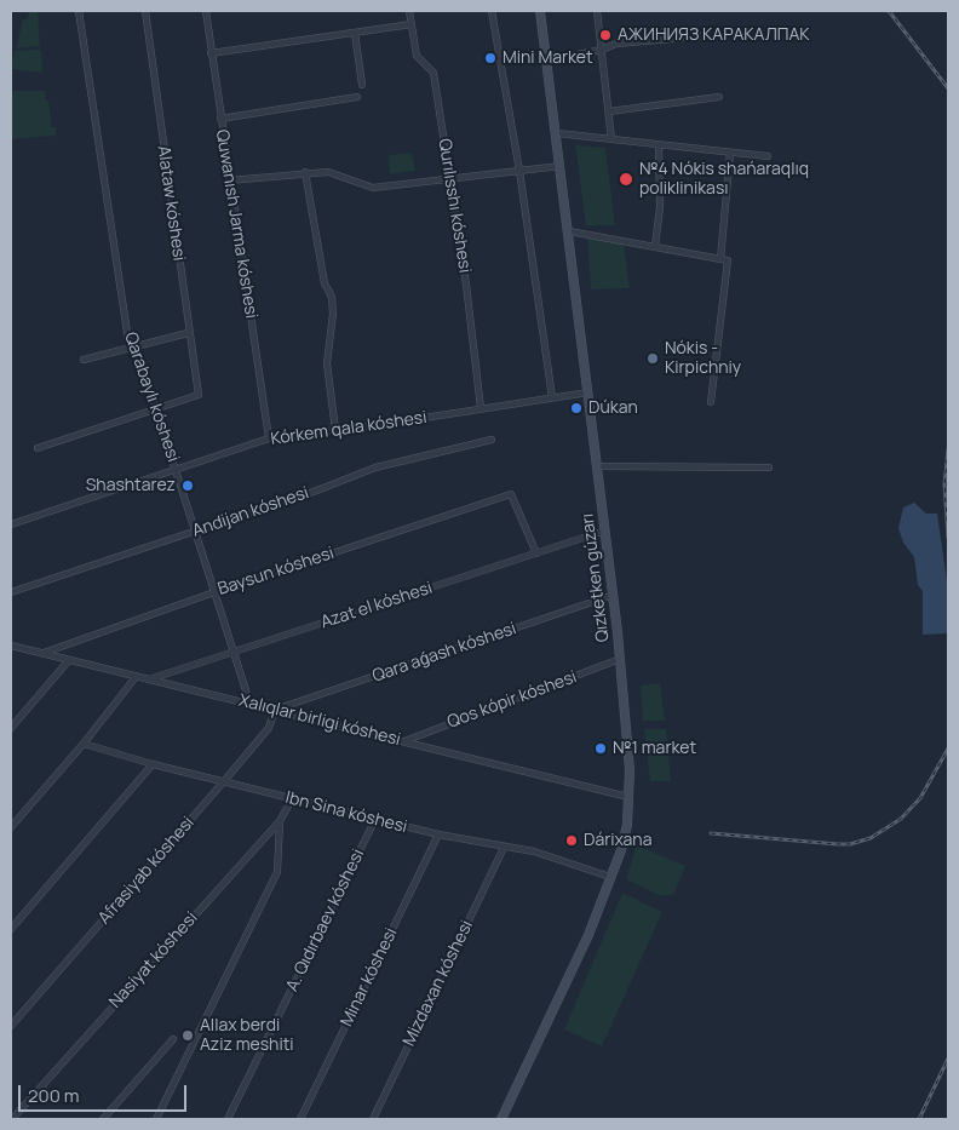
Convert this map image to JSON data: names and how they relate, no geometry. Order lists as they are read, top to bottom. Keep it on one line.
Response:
{"streets":{"street":["Alataw kóshesi","Qurılısshı kóshesi","Quwanısh Jarma kóshesi","Qarabaylı kóshesi","Kórkem qala kóshesi","Andijan kóshesi","Baysun kóshesi","Qızketken gúzarı","Azat el kóshesi","Qara aǵash kóshesi","Qos kópir kóshesi","Xalıqlar birligi kóshesi","Ibn Sina kóshesi","Afrasiyab kóshesi","A. Qıdırbaev kóshesi","Nasiyat kóshesi","Minar kóshesi","Mizdaxan kóshesi"]},"crossings":[["Alataw kóshesi","Qarabaylı kóshesi"],["Qurılısshı kóshesi","Kórkem qala kóshesi"],["Quwanısh Jarma kóshesi","Kórkem qala kóshesi"],["Qarabaylı kóshesi","Kórkem qala kóshesi"],["Qarabaylı kóshesi","Andijan kóshesi"],["Qarabaylı kóshesi","Baysun kóshesi"],["Qarabaylı kóshesi","Azat el kóshesi"],["Qarabaylı kóshesi","Xalıqlar birligi kóshesi"],["Kórkem qala kóshesi","Qızketken gúzarı"],["Baysun kóshesi","Azat el kóshesi"],["Baysun kóshesi","Xalıqlar birligi kóshesi"],["Qızketken gúzarı","Azat el kóshesi"],["Qızketken gúzarı","Qara aǵash kóshesi"],["Qızketken gúzarı","Qos kópir kóshesi"],["Qızketken gúzarı","Xalıqlar birligi kóshesi"],["Qızketken gúzarı","Ibn Sina kóshesi"],["Azat el kóshesi","Xalıqlar birligi kóshesi"],["Qara aǵash kóshesi","Xalıqlar birligi kóshesi"],["Qara aǵash kóshesi","Afrasiyab kóshesi"],["Qos kópir kóshesi","Xalıqlar birligi kóshesi"],["Xalıqlar birligi kóshesi","Afrasiyab kóshesi"],["Ibn Sina kóshesi","Afrasiyab kóshesi"],["Ibn Sina kóshesi","A. Qıdırbaev kóshesi"],["Ibn Sina kóshesi","Nasiyat kóshesi"],["Ibn Sina kóshesi","Minar kóshesi"],["Ibn Sina kóshesi","Mizdaxan kóshesi"]],"places":["АЖИНИЯЗ КАРАКАЛПАК","Mini Market","№4 Nókis shańaraqlıq poliklinikası","Nókis - Kirpichniy","Dúkan","Shashtarez","№1 market","Dárixana","Allax berdi Aziz meshiti"],"scale_bar":"200 m"}
